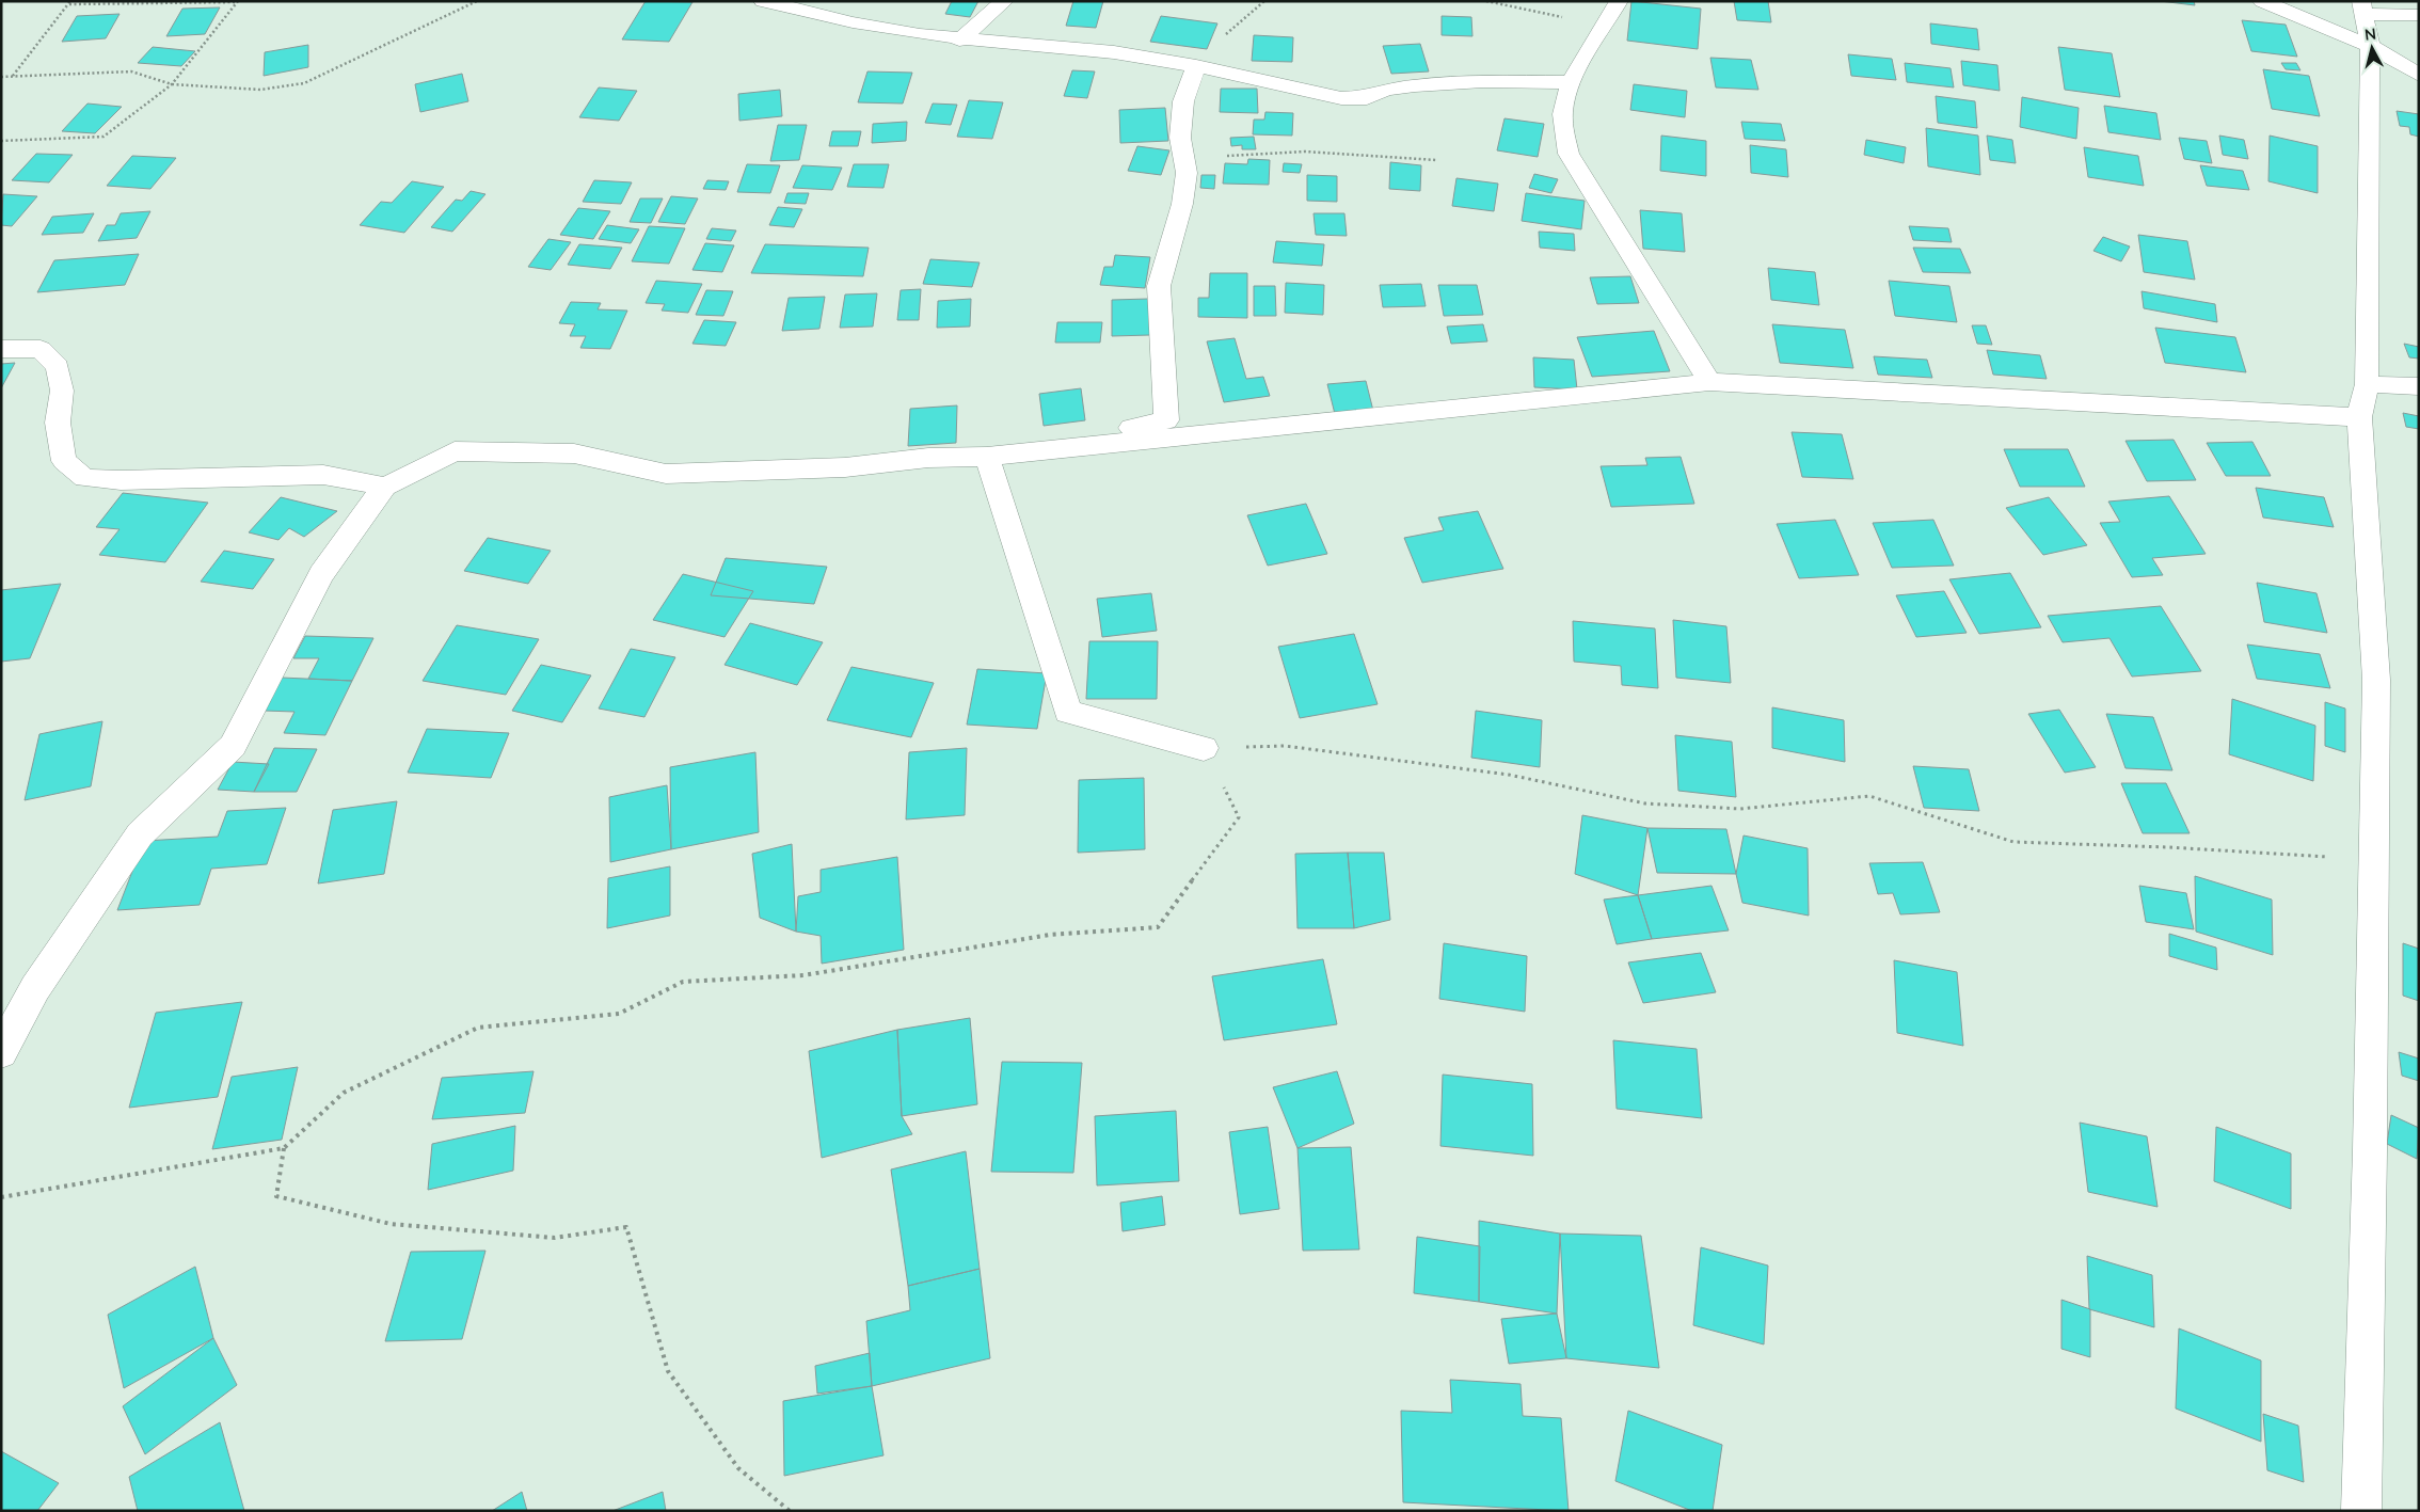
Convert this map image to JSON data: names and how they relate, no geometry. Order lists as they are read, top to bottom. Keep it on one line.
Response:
{"north":"top"}
